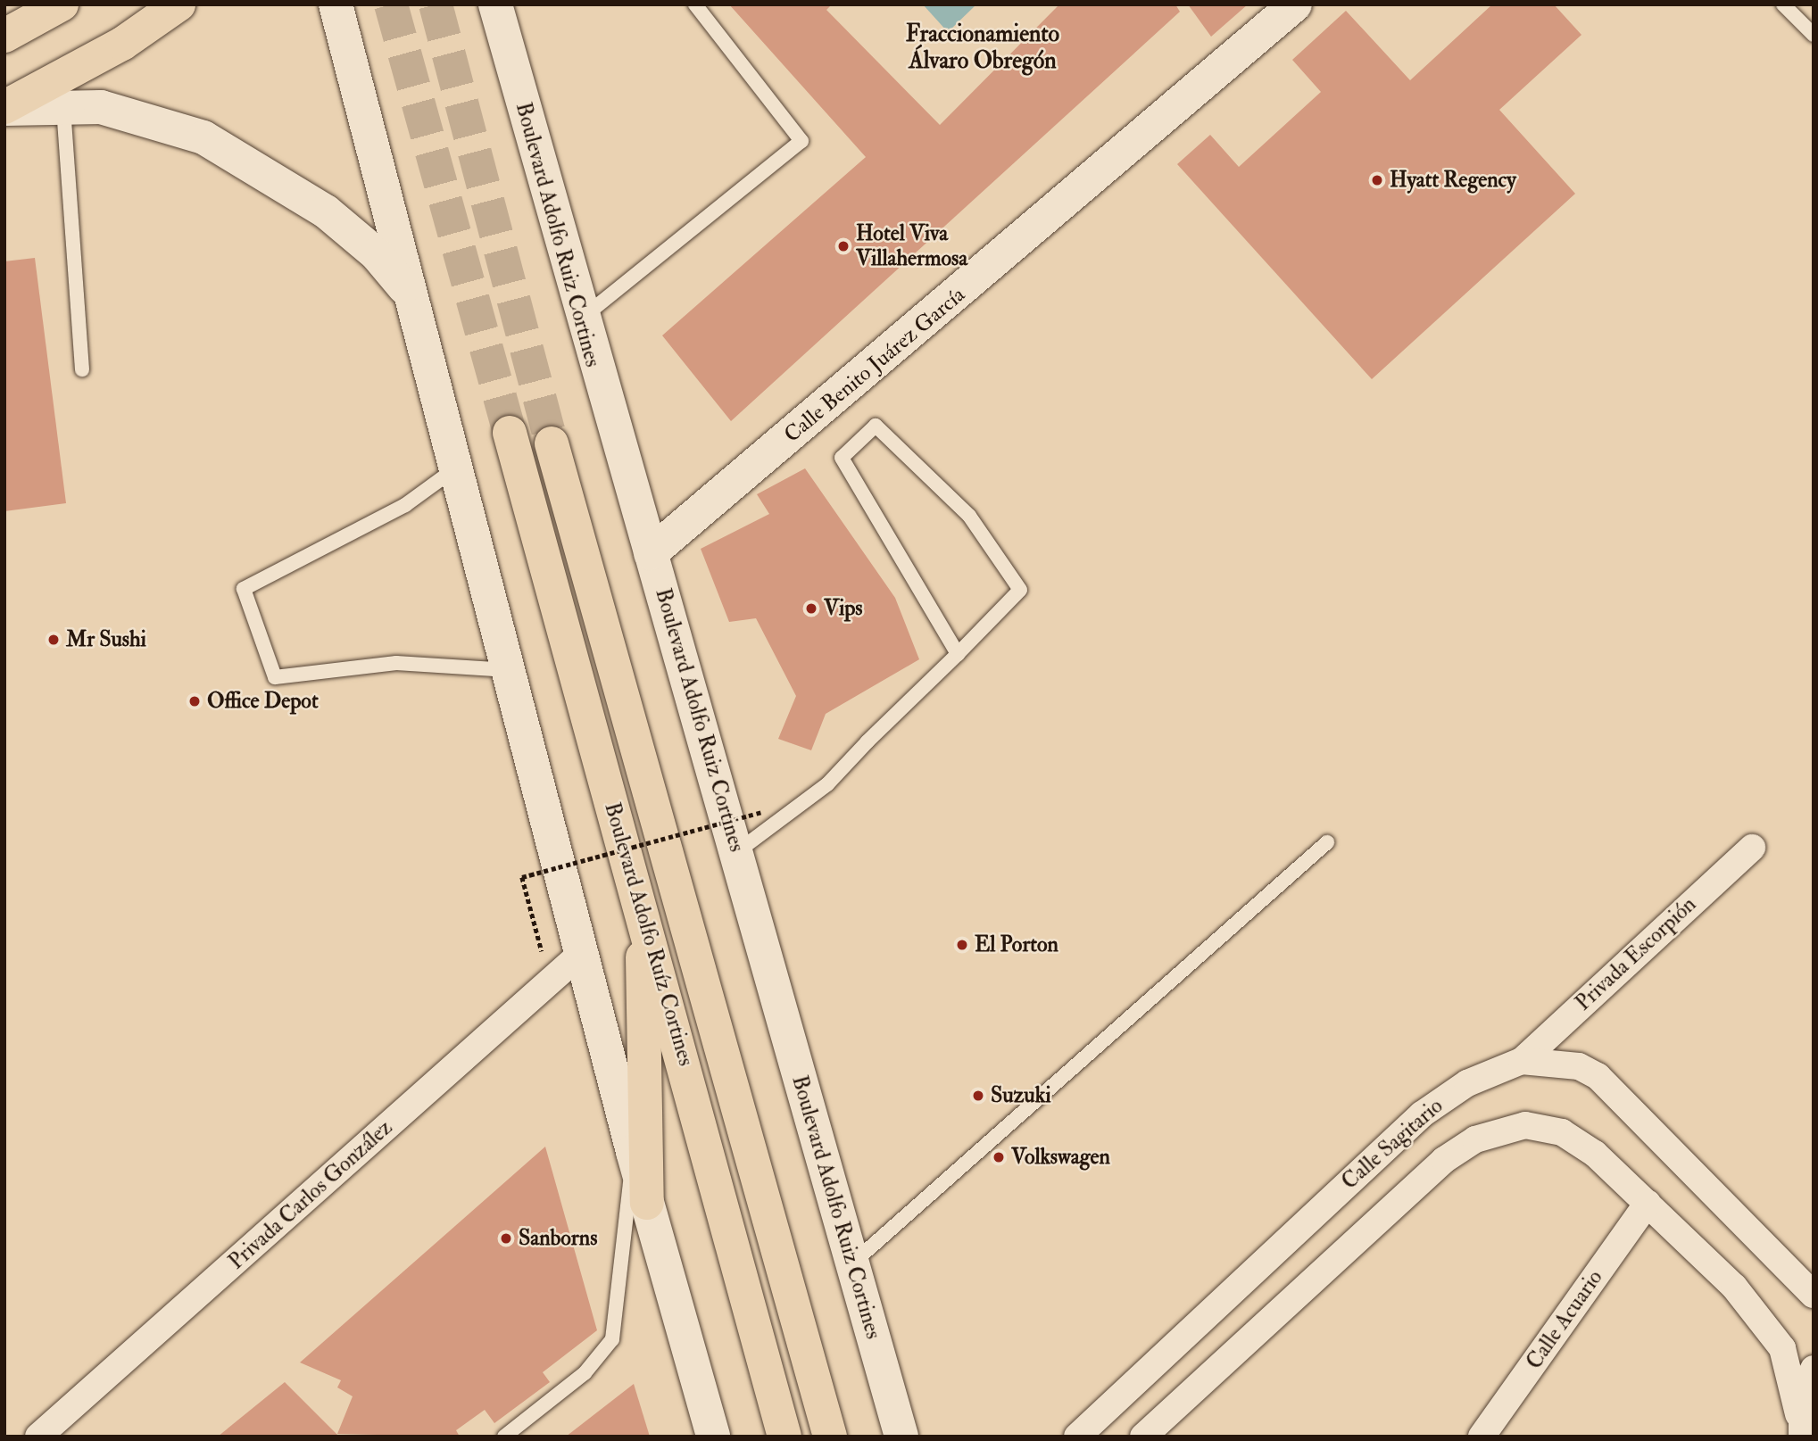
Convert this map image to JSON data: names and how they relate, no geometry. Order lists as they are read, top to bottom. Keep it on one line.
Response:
{"streets":{"main road":["Boulevard Adolfo Ruiz Cortines","Calle Benito Juárez García","Boulevard Adolfo Ruíz Cortines"],"street":["Privada Escorpión","Calle Sagitario","Privada Carlos González","Calle Acuario"]},"crossings":[["Boulevard Adolfo Ruiz Cortines","Calle Benito Juárez García"],["Privada Escorpión","Calle Sagitario"],["Calle Sagitario","Calle Acuario"]],"districts":["Fraccionamiento Álvaro Obregón"],"places":["Hyatt Regency","Hotel Viva Villahermosa","Vips","Mr Sushi","Office Depot","El Porton","Suzuki","Volkswagen","Sanborns"]}
